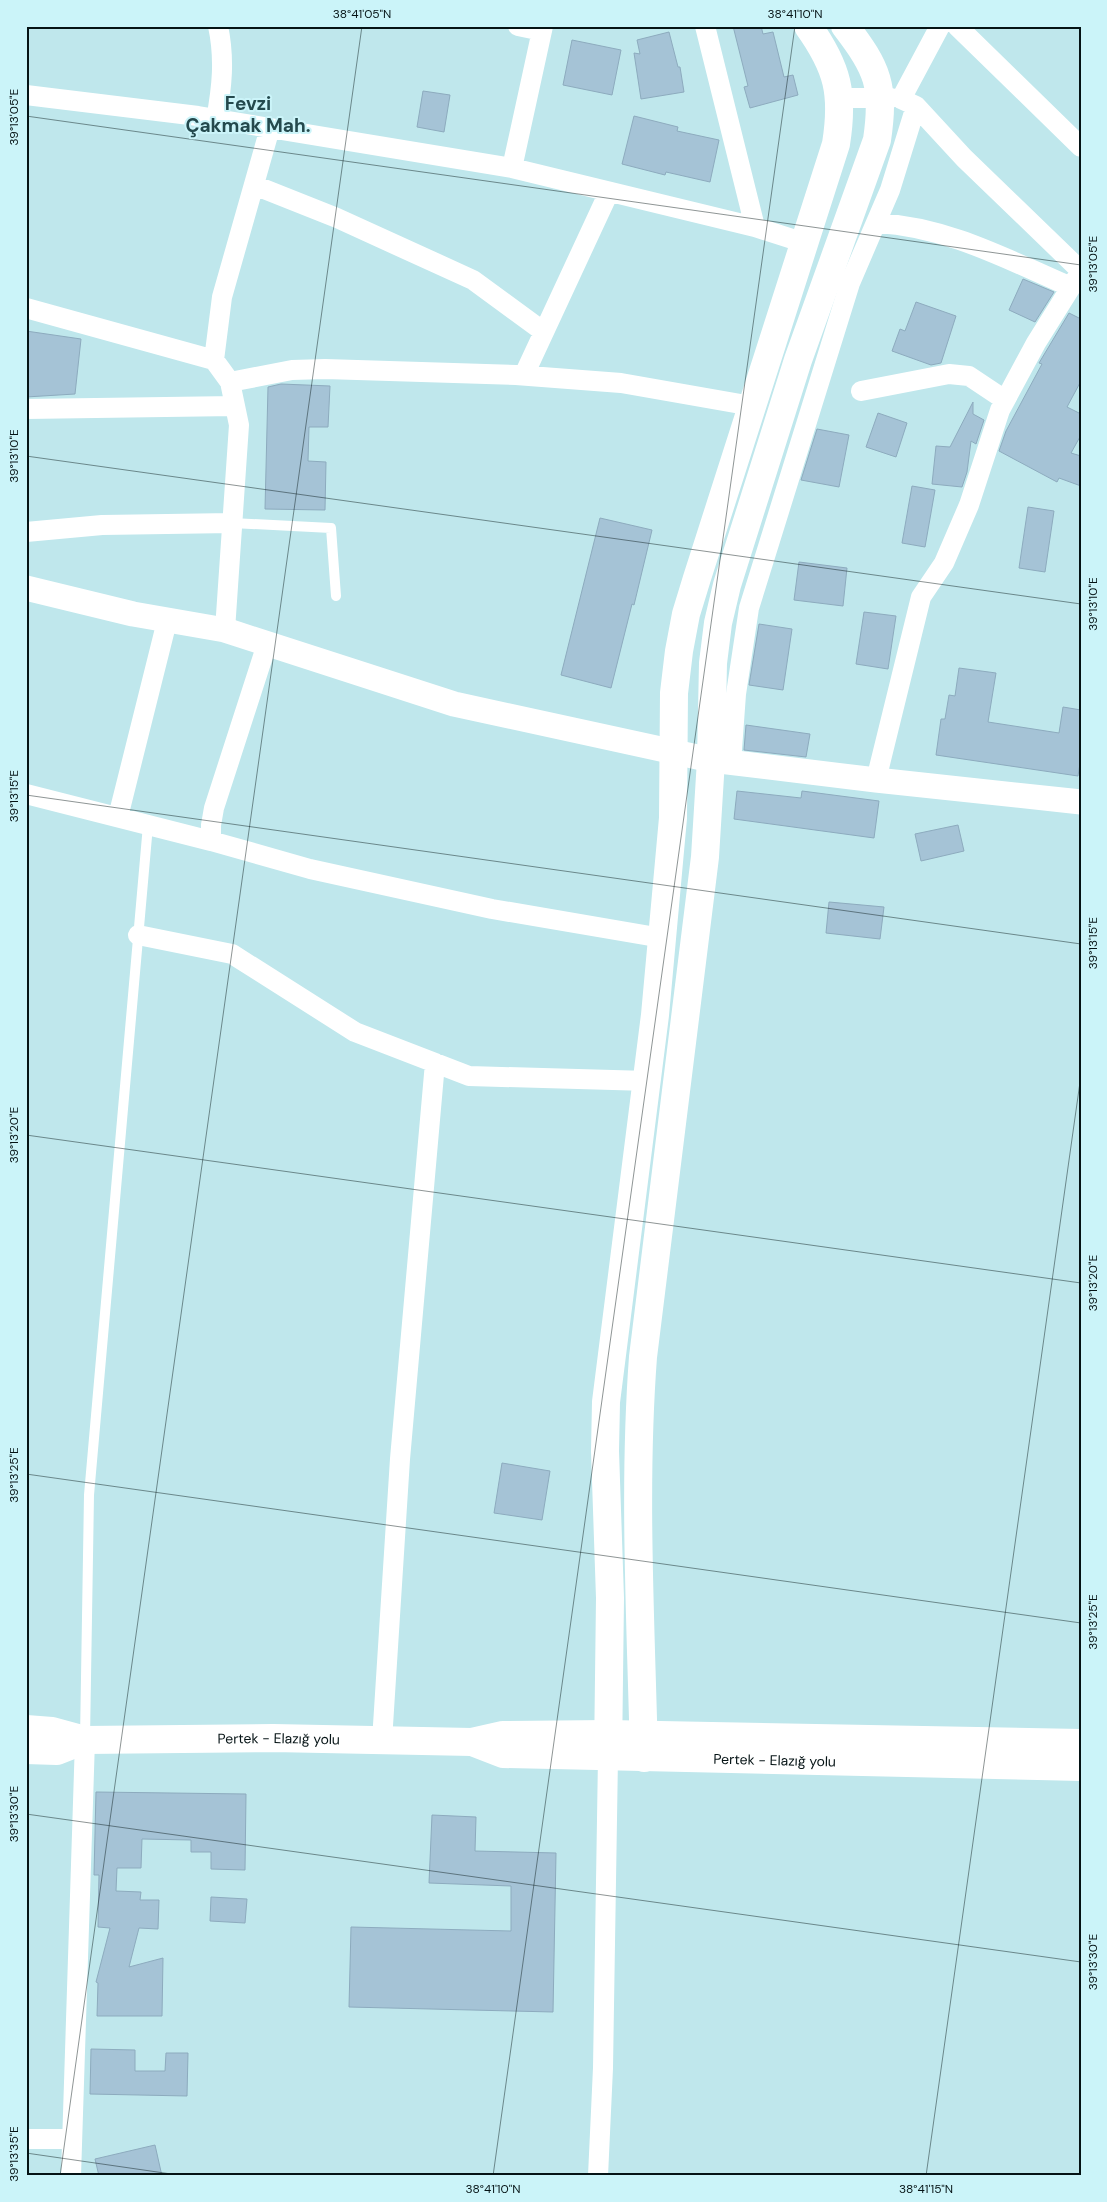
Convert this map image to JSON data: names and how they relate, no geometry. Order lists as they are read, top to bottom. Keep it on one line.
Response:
{"streets":{"main road":["Pertek - Elazığ yolu"]},"districts":["Fevzi Çakmak Mah."],"coordinates":["38°41'05\"N","38°41'10\"N","39°13'05\"E","39°13'10\"E","39°13'15\"E","39°13'20\"E","39°13'25\"E","39°13'30\"E","39°13'35\"E","38°41'15\"N"]}
